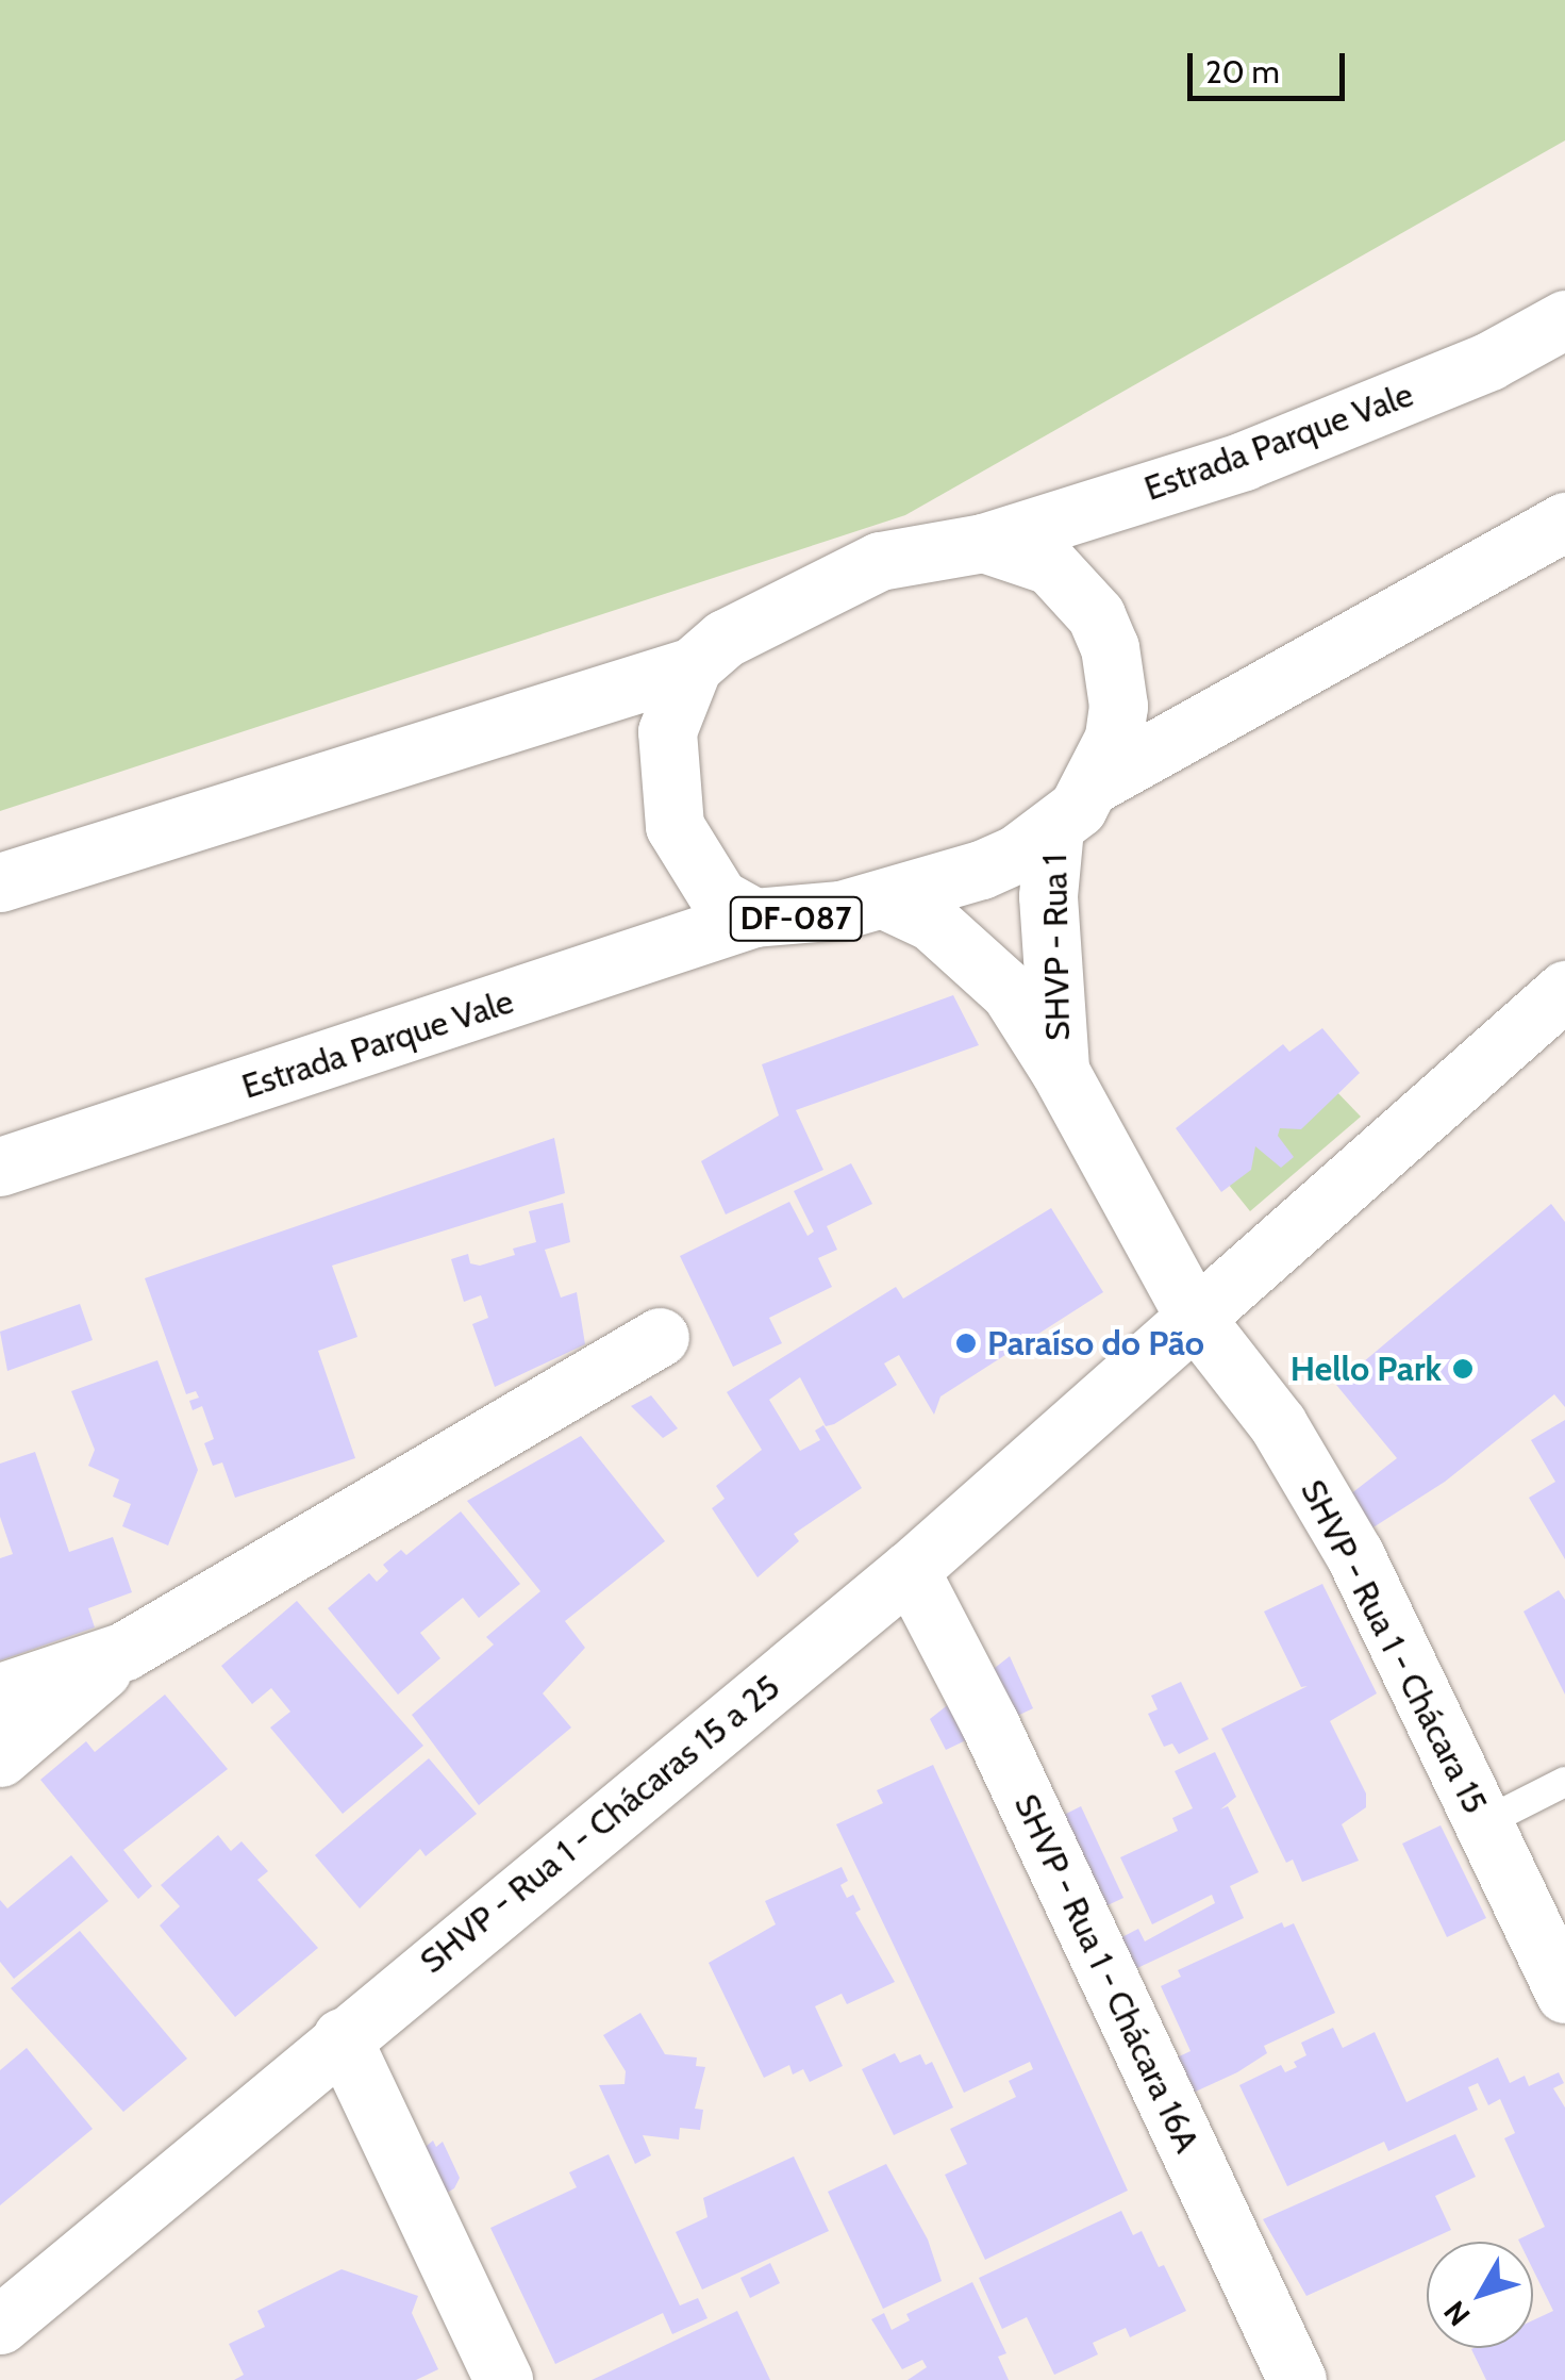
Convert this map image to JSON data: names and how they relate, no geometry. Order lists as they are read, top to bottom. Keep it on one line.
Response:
{"streets":{"street":["Estrada Parque Vale","DF-087","SHVP - Rua 1","SHVP - Rua 1 - Chácara 15","SHVP - Rua 1 - Chácaras 15 a 25","SHVP - Rua 1 - Chácara 16A"]},"crossings":[["Estrada Parque Vale","DF-087"],["DF-087","SHVP - Rua 1"],["SHVP - Rua 1 - Chácara 15","SHVP - Rua 1 - Chácaras 15 a 25"],["SHVP - Rua 1 - Chácaras 15 a 25","SHVP - Rua 1 - Chácara 16A"]],"places":["Paraíso do Pão","Hello Park"],"scale_bar":"20 m","north":"bottom left"}
